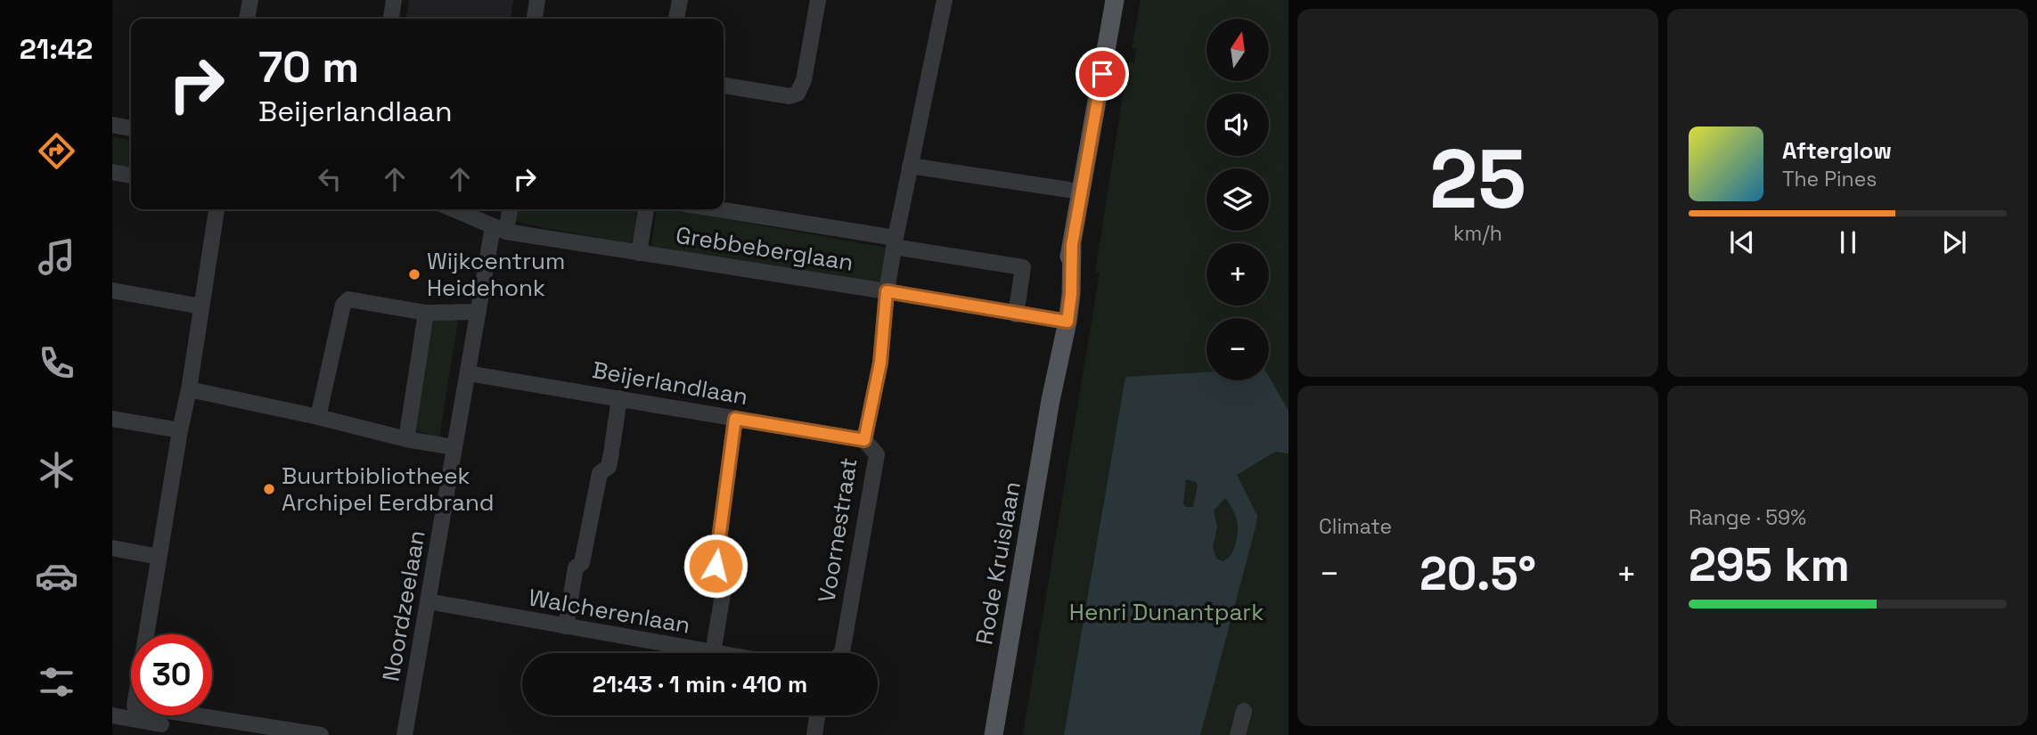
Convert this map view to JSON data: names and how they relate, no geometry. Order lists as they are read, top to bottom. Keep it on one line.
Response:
{"streets":{"main road":["Rode Kruislaan"],"street":["Grebbeberglaan","Beijerlandlaan","Voornestraat","Noordzeelaan","Walcherenlaan"]},"crossings":[["Grebbeberglaan","Voornestraat"],["Grebbeberglaan","Rode Kruislaan"],["Grebbeberglaan","Noordzeelaan"],["Beijerlandlaan","Voornestraat"],["Beijerlandlaan","Noordzeelaan"],["Noordzeelaan","Walcherenlaan"]],"parks":["Henri Dunantpark"],"places":["Wijkcentrum Heidehonk","Buurtbibliotheek Archipel Eerdbrand"],"north":"top","page":{"tabs":"21:42","tile":[["25","km/h"],"Climate",["Range · 59%","295 km"]],"map_buttons":["+","−"],"turn":["70 m","Beijerlandlaan"],"song":["Afterglow","The Pines"],"heat":["−","20.5°","+"],"limit":"30","trip":"21:43 · 1 min · 410 m"}}
